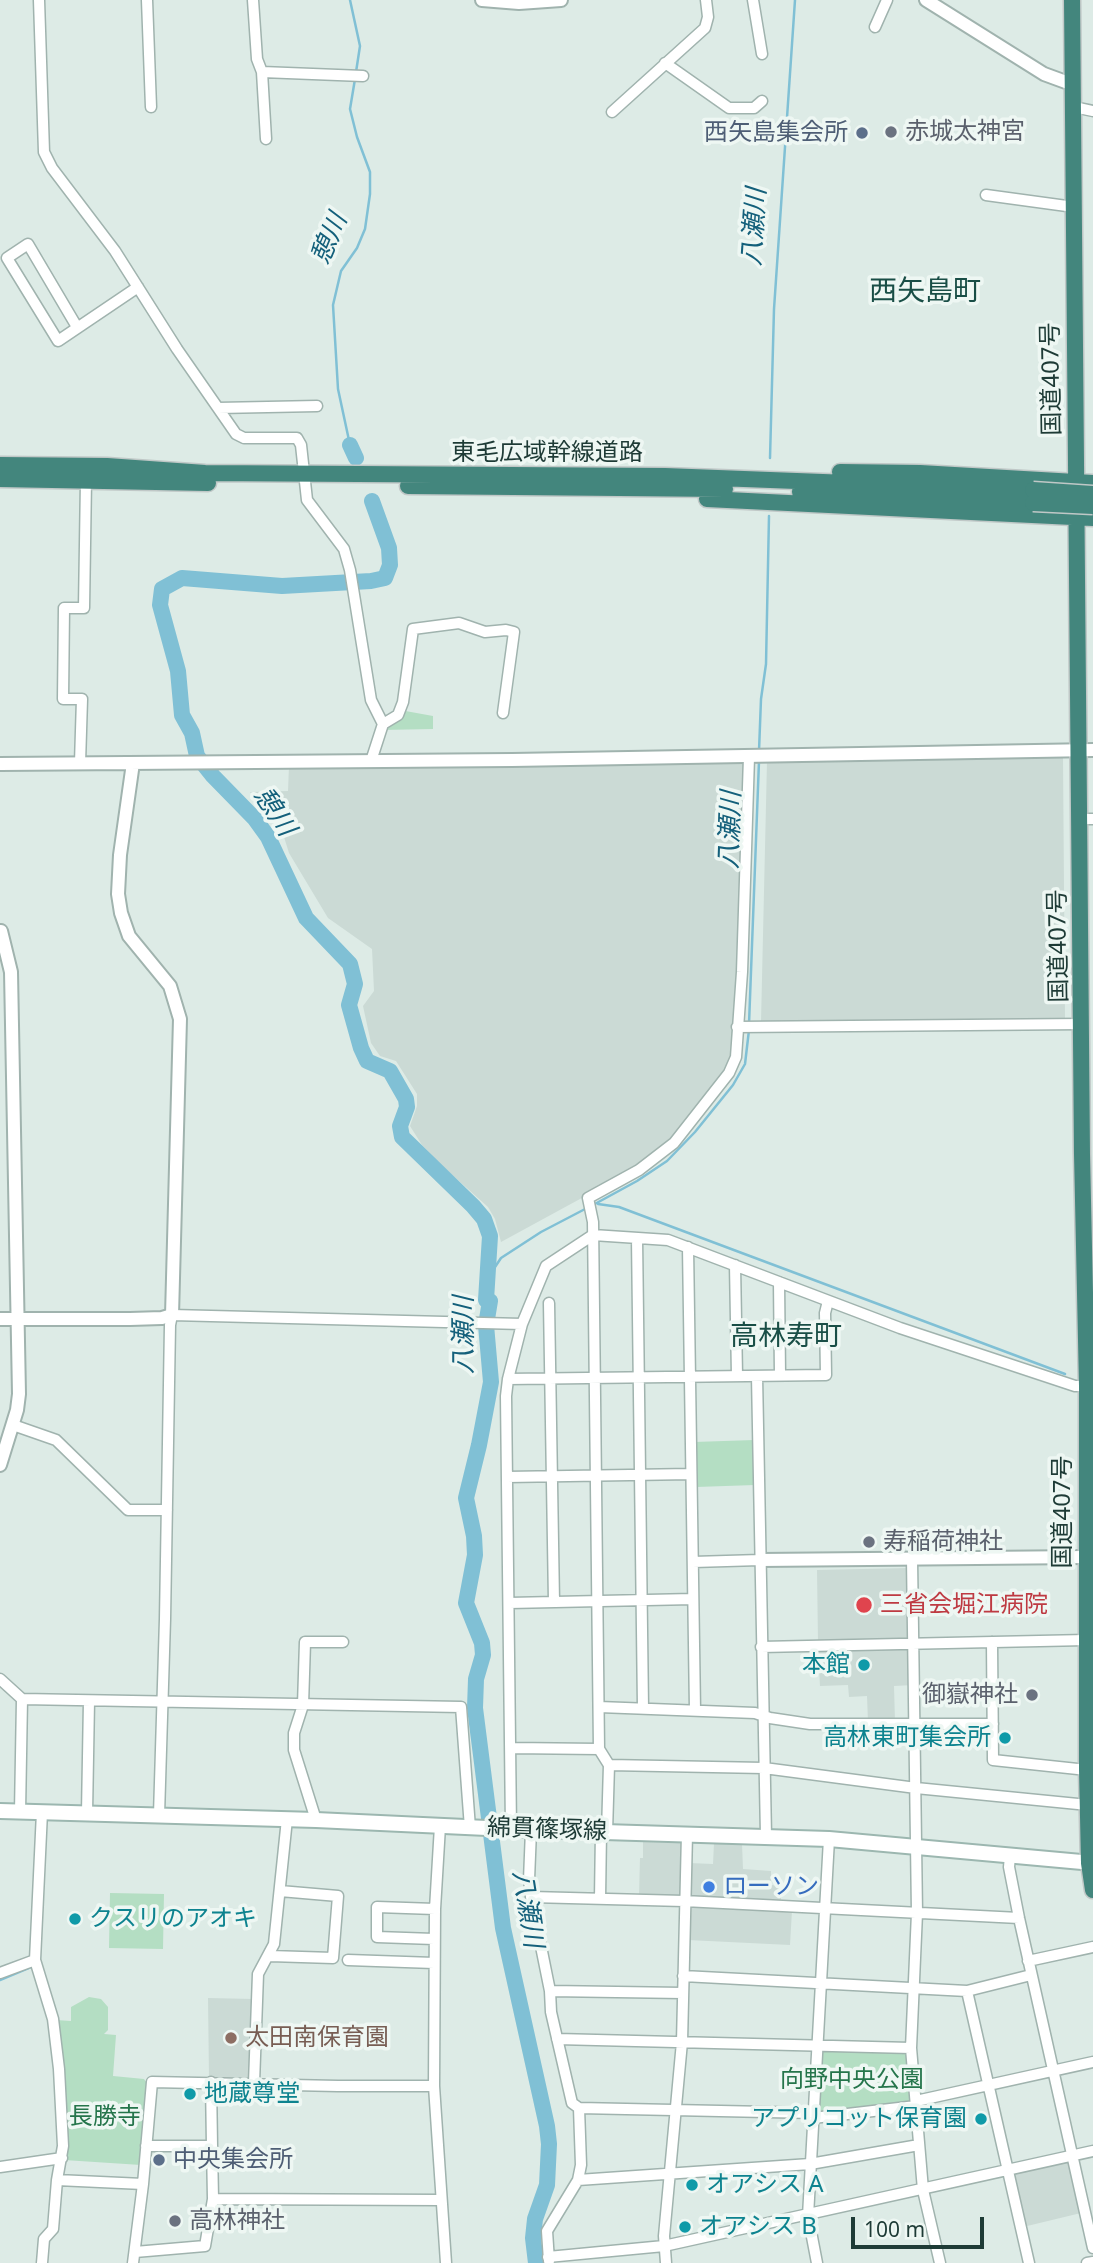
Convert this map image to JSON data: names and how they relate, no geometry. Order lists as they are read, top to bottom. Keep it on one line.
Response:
{"streets":{"highway":["国道407号","東毛広域幹線道路"],"main road":["綿貫篠塚線"]},"crossings":[["国道407号","綿貫篠塚線"]],"districts":["西矢島町","高林寿町"],"water":["八瀬川","憩川"],"parks":["向野中央公園","長勝寺"],"places":["赤城太神宮","西矢島集会所","寿稲荷神社","三省会堀江病院","本館","御嶽神社","高林東町集会所","ローソン","クスリのアオキ","太田南保育園","地蔵尊堂","アプリコット保育園","中央集会所","オアシス A","高林神社","オアシス B"],"scale_bar":"100 m"}
